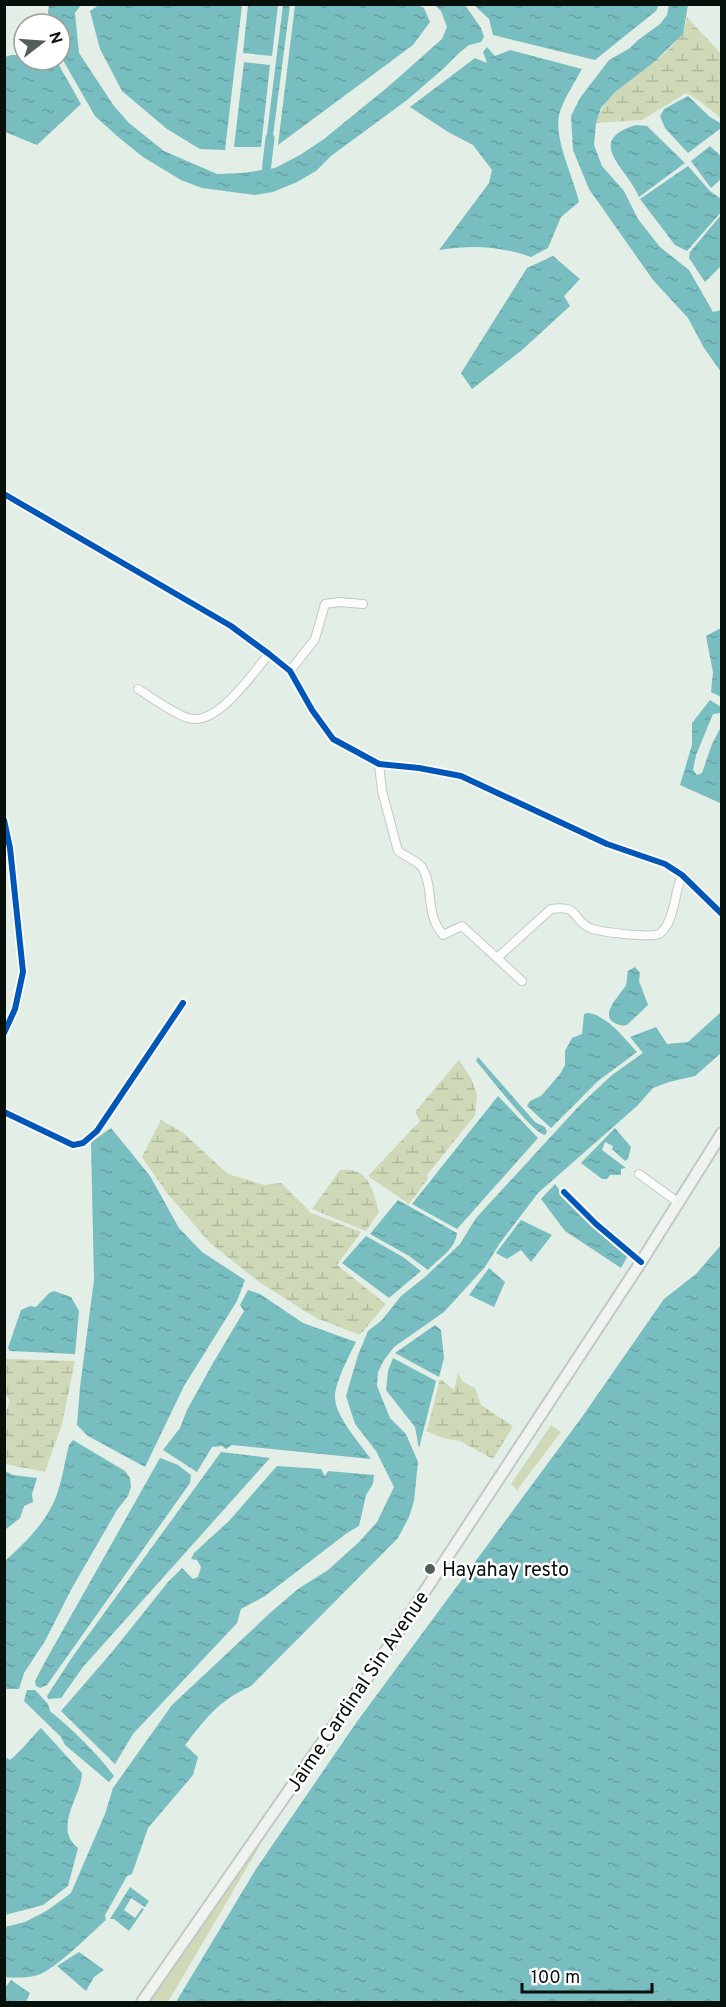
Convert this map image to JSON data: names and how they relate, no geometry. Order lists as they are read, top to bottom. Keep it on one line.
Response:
{"streets":{"main road":["Jaime Cardinal Sin Avenue"]},"places":["Hayahay resto"],"scale_bar":"100 m","north":"right"}
